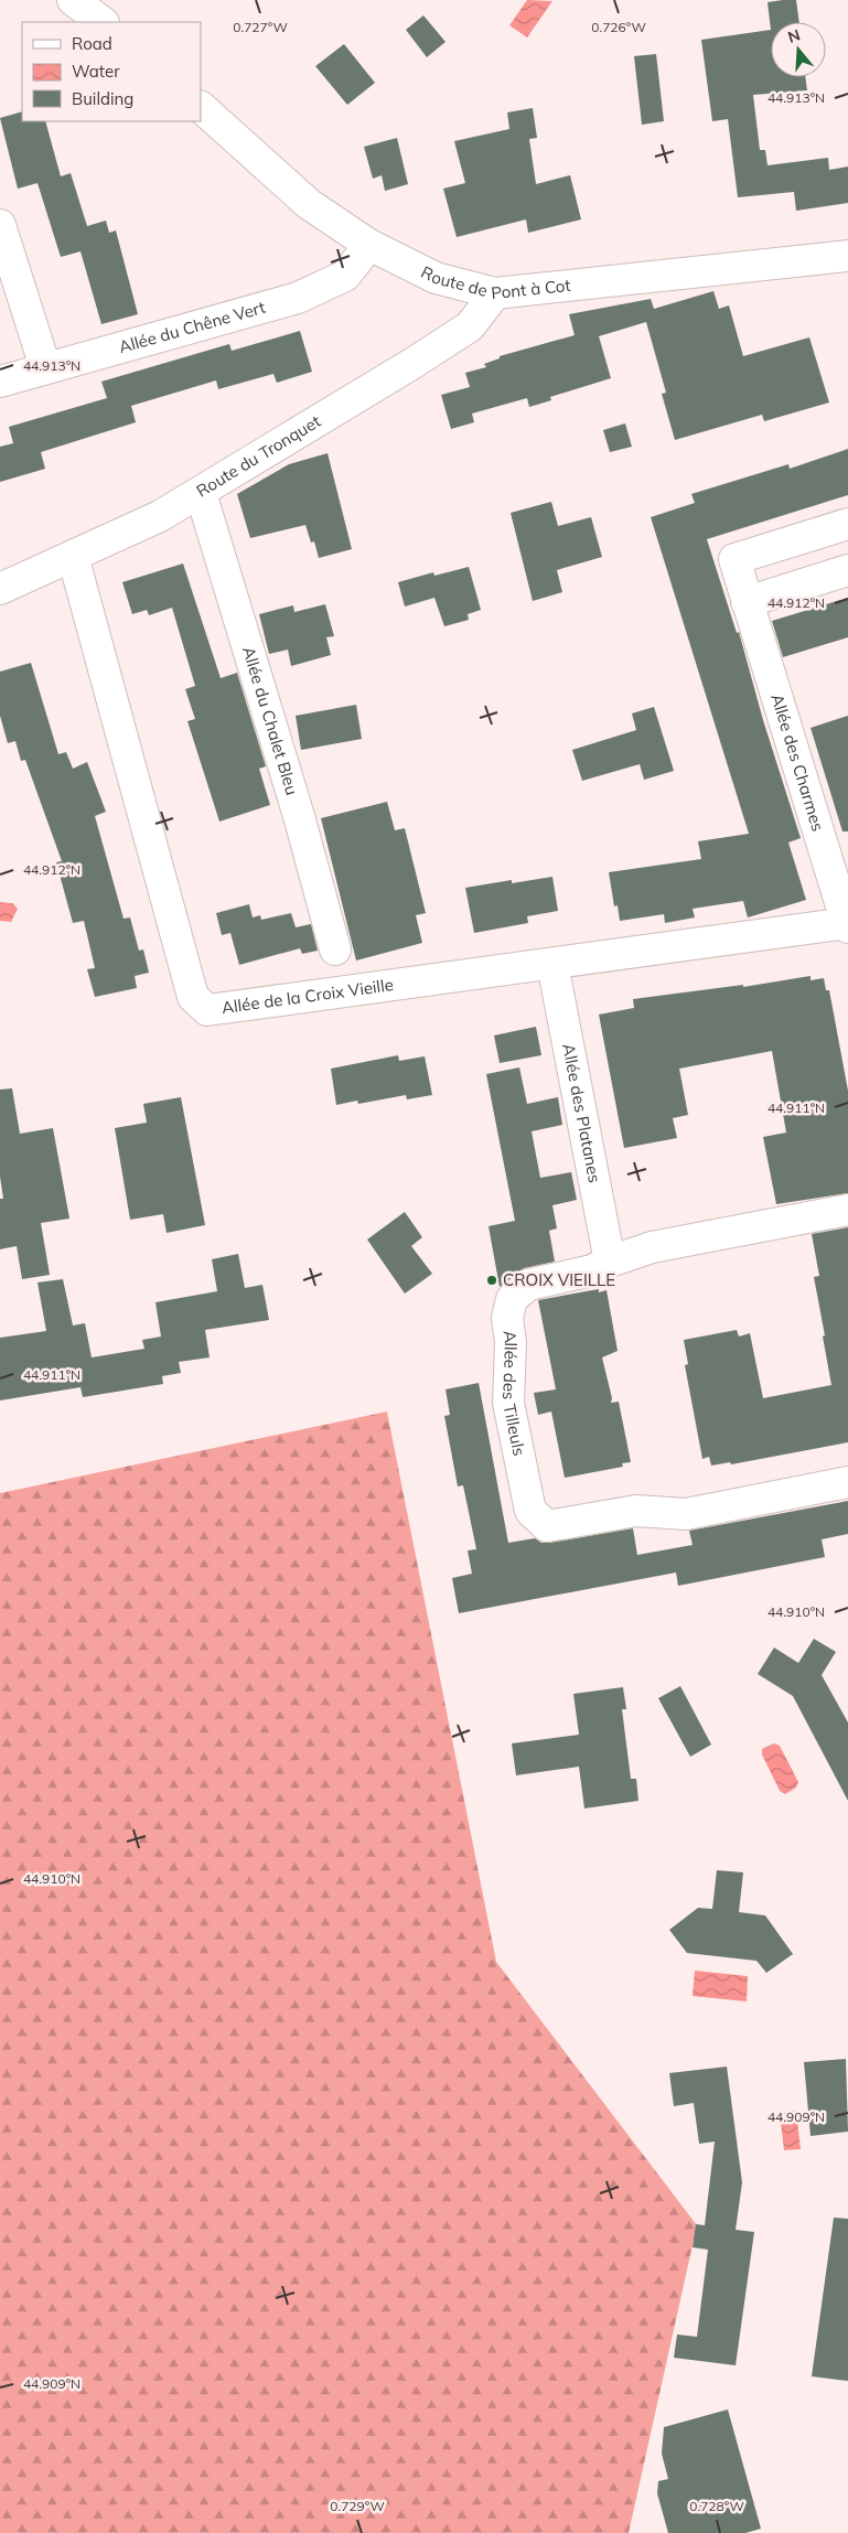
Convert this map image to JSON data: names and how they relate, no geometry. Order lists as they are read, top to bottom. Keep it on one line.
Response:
{"streets":{"street":["Route de Pont à Cot","Allée du Chêne Vert","Route du Tronquet","Allée du Chalet Bleu","Allée des Charmes","Allée de la Croix Vieille","Allée des Platanes","Allée des Tilleuls"]},"crossings":[["Route de Pont à Cot","Allée du Chêne Vert"],["Route de Pont à Cot","Route du Tronquet"],["Route du Tronquet","Allée du Chalet Bleu"],["Route du Tronquet","Allée de la Croix Vieille"],["Allée des Charmes","Allée de la Croix Vieille"],["Allée de la Croix Vieille","Allée des Platanes"],["Allée des Platanes","Allée des Tilleuls"]],"places":["CROIX VIEILLE"],"legend":["Road","Water","Building"],"north":"top","coordinates":["0.727°W","0.726°W","44.913°N","44.912°N","44.911°N","44.910°N","44.909°N","0.729°W","0.728°W"]}
